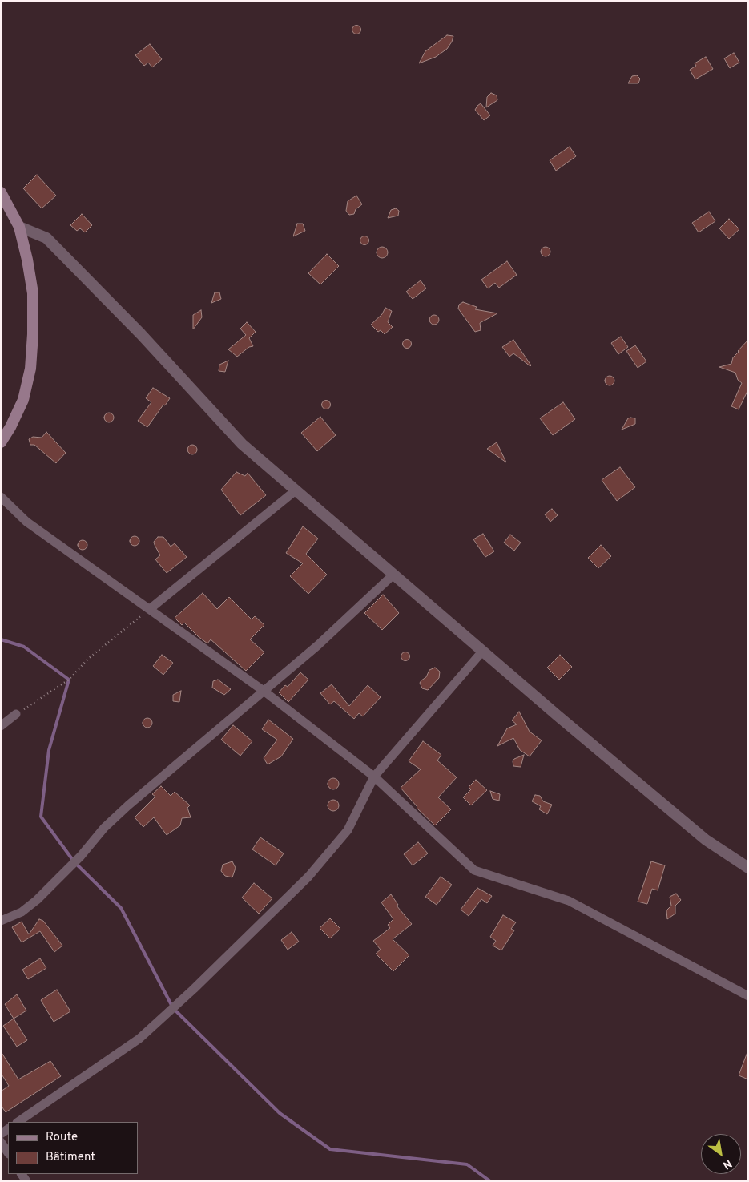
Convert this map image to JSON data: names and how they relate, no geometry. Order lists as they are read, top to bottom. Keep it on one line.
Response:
{"legend":["Route","Bâtiment"],"north":"bottom right"}
